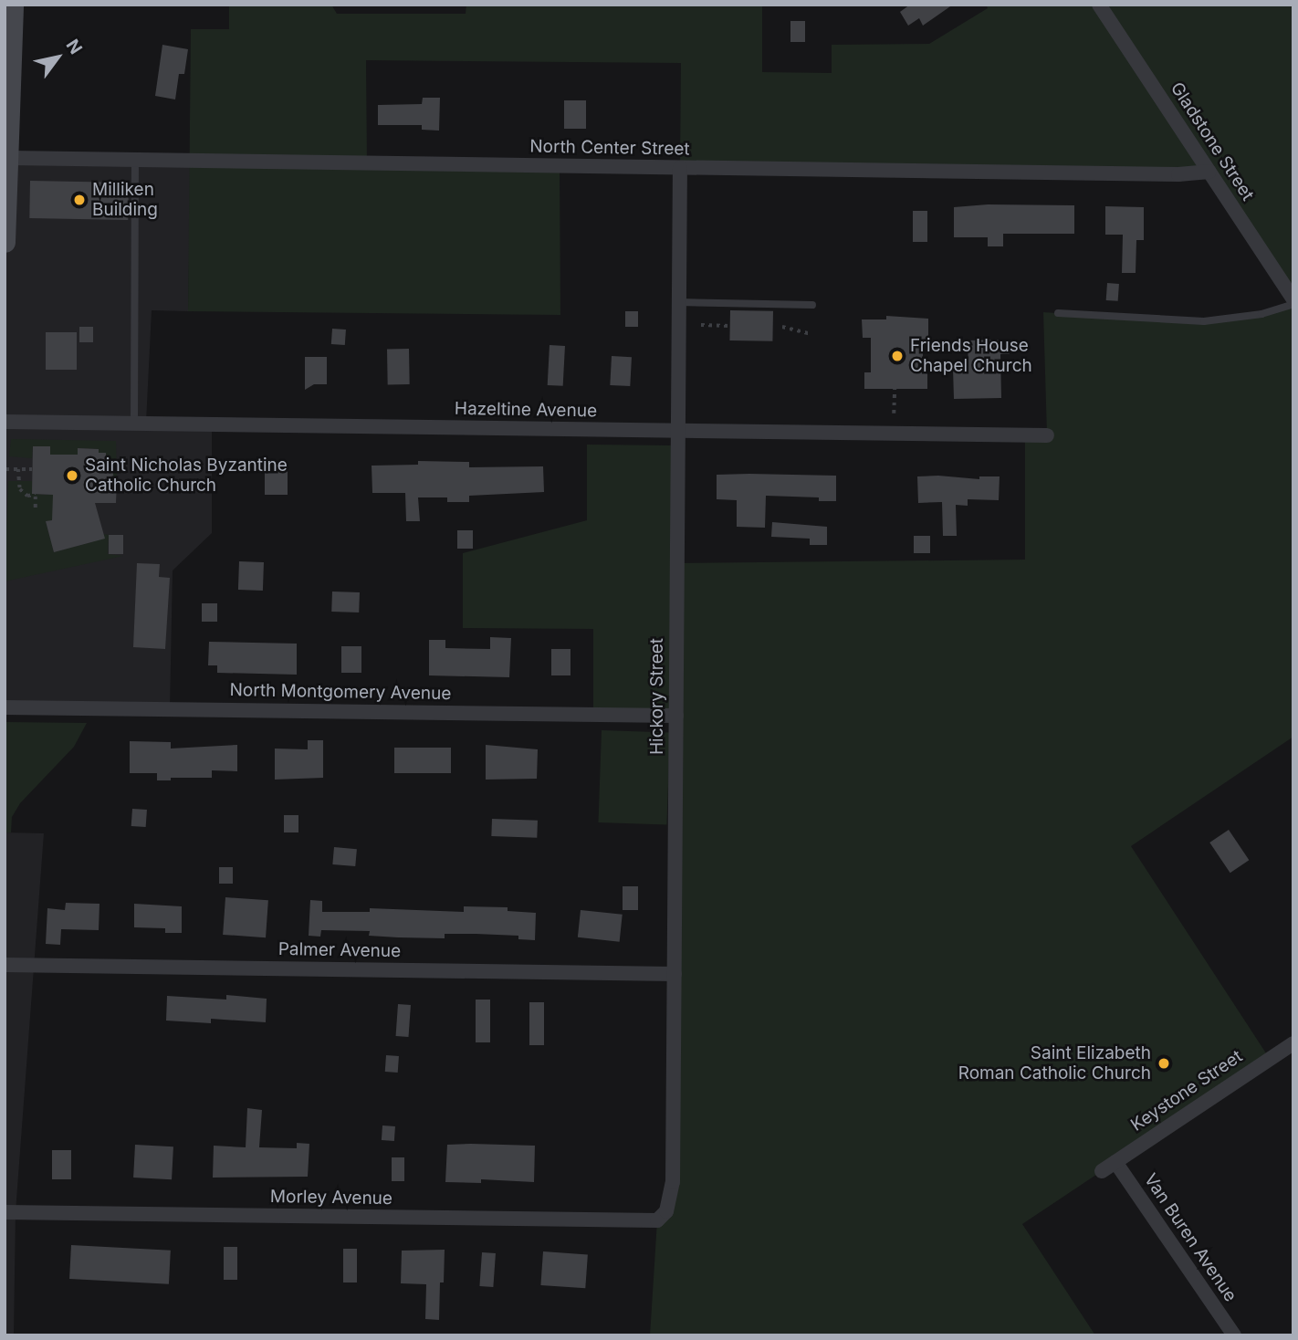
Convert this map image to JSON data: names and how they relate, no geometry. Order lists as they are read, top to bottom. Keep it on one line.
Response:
{"streets":{"street":["Gladstone Street","North Center Street","Hazeltine Avenue","North Montgomery Avenue","Hickory Street","Palmer Avenue","Keystone Street","Morley Avenue","Van Buren Avenue"]},"crossings":[["Gladstone Street","North Center Street"],["North Center Street","Hickory Street"],["Hazeltine Avenue","Hickory Street"],["North Montgomery Avenue","Hickory Street"],["Hickory Street","Palmer Avenue"],["Hickory Street","Morley Avenue"],["Keystone Street","Van Buren Avenue"]],"places":["Milliken Building","Friends House Chapel Church","Saint Nicholas Byzantine Catholic Church","Saint Elizabeth Roman Catholic Church"],"north":"top right"}
